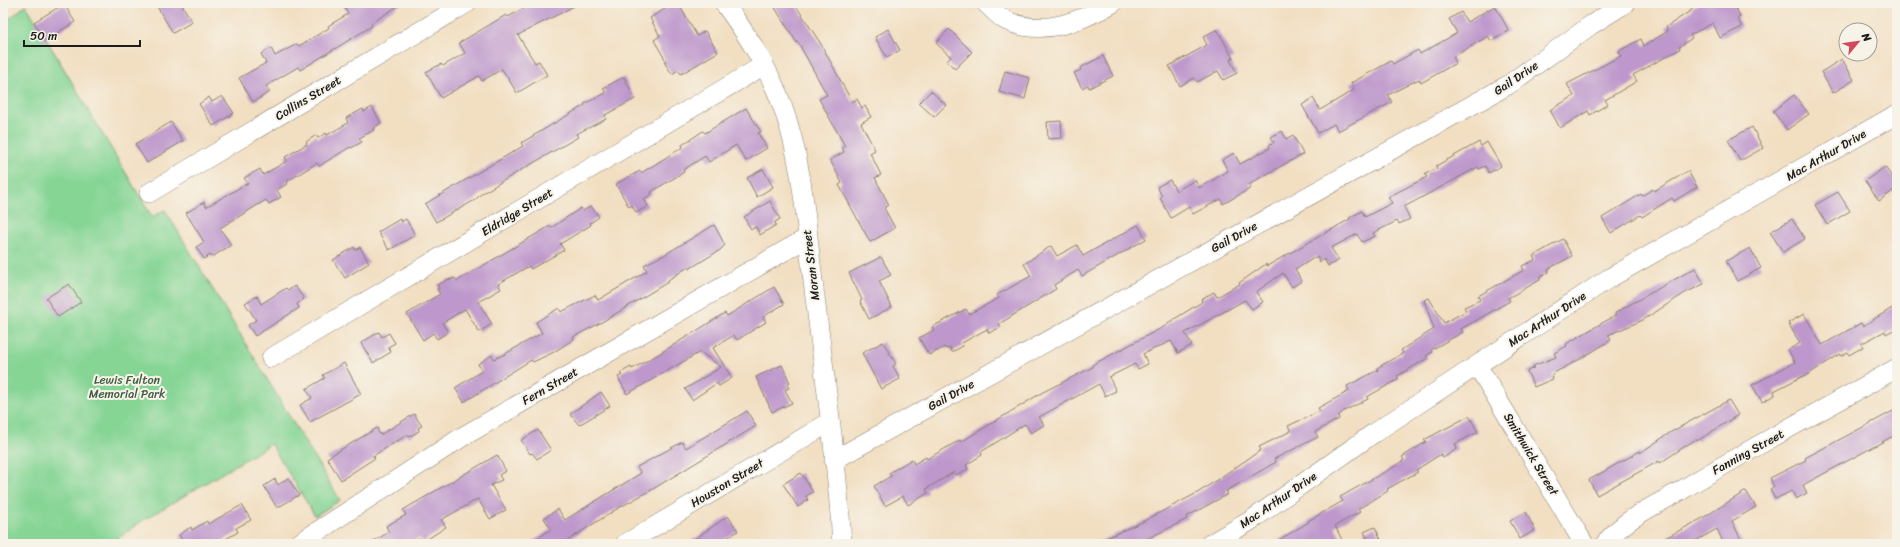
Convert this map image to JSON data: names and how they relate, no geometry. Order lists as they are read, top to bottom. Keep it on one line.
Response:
{"streets":{"street":["Gail Drive","Collins Street","Mac Arthur Drive","Eldridge Street","Moran Street","Fern Street","Fanning Street","Smithwick Street","Houston Street"]},"crossings":[["Gail Drive","Moran Street"],["Mac Arthur Drive","Smithwick Street"],["Eldridge Street","Moran Street"],["Moran Street","Fern Street"],["Moran Street","Houston Street"]],"parks":["Lewis Fulton Memorial Park"],"scale_bar":"50 m","north":"top right"}
